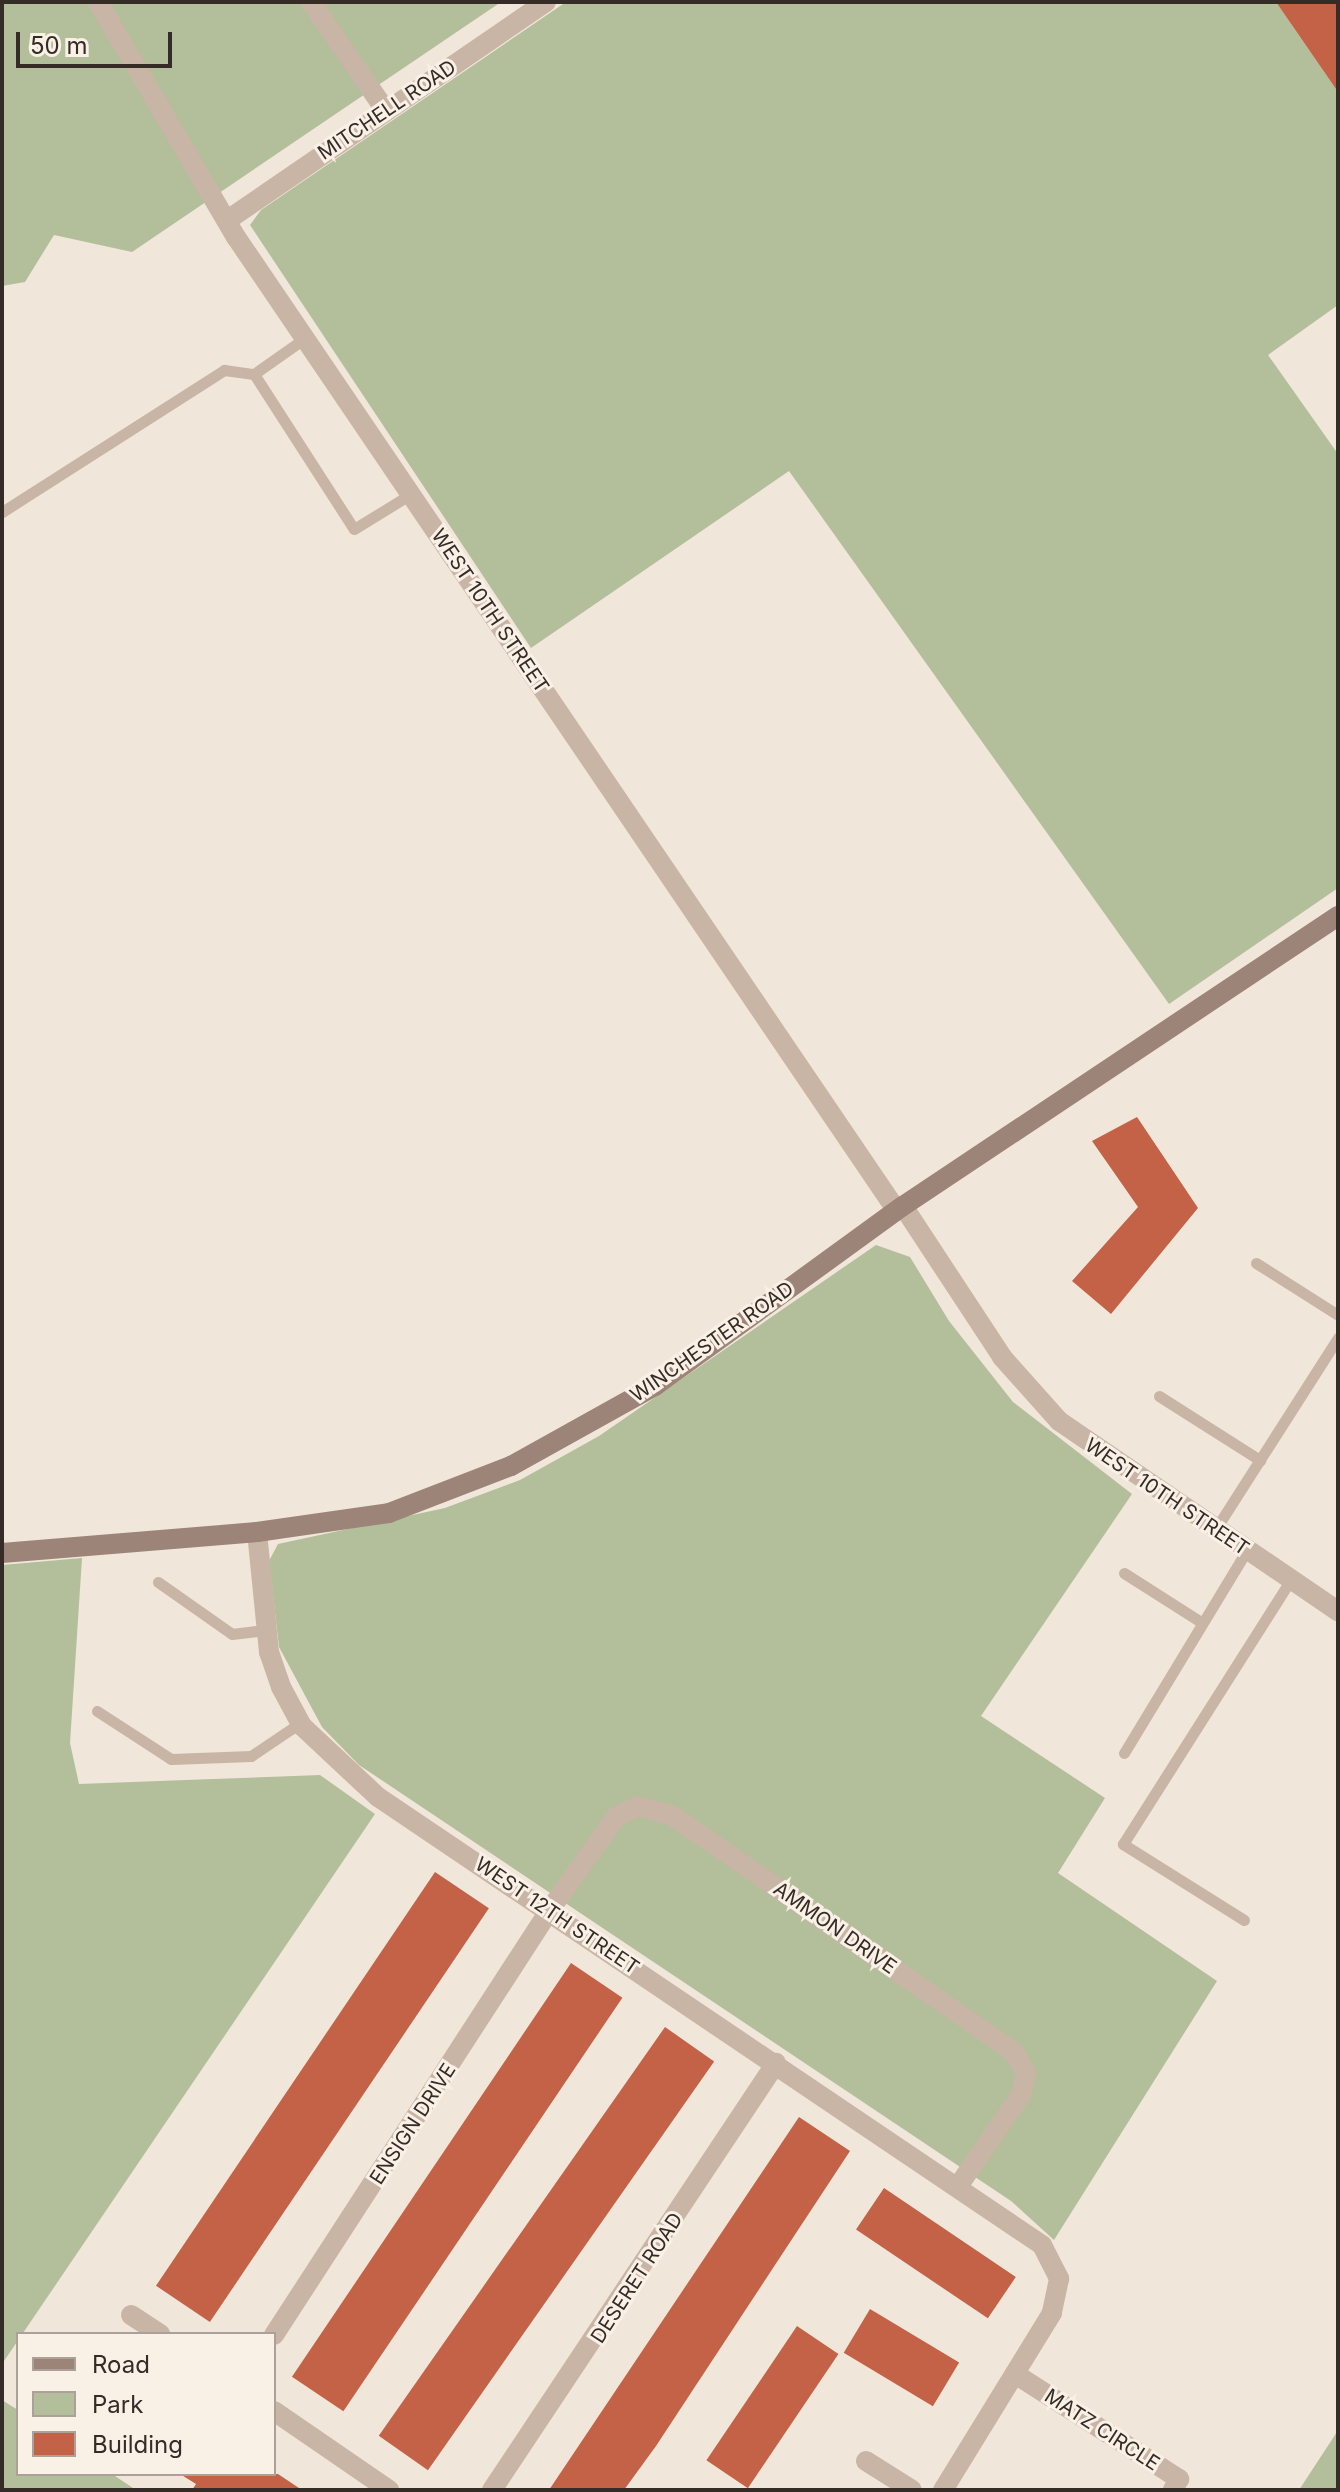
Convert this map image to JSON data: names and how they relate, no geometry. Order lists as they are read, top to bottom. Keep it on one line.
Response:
{"streets":{"street":["MITCHELL ROAD","WEST 10TH STREET","WINCHESTER ROAD","WEST 12TH STREET","AMMON DRIVE","ENSIGN DRIVE","DESERET ROAD","MATZ CIRCLE"]},"crossings":[["MITCHELL ROAD","WEST 10TH STREET"],["WEST 10TH STREET","WINCHESTER ROAD"],["WINCHESTER ROAD","WEST 12TH STREET"],["WEST 12TH STREET","AMMON DRIVE"],["WEST 12TH STREET","ENSIGN DRIVE"],["WEST 12TH STREET","DESERET ROAD"],["WEST 12TH STREET","MATZ CIRCLE"],["AMMON DRIVE","ENSIGN DRIVE"]],"legend":["Road","Park","Building"],"scale_bar":"50 m"}
